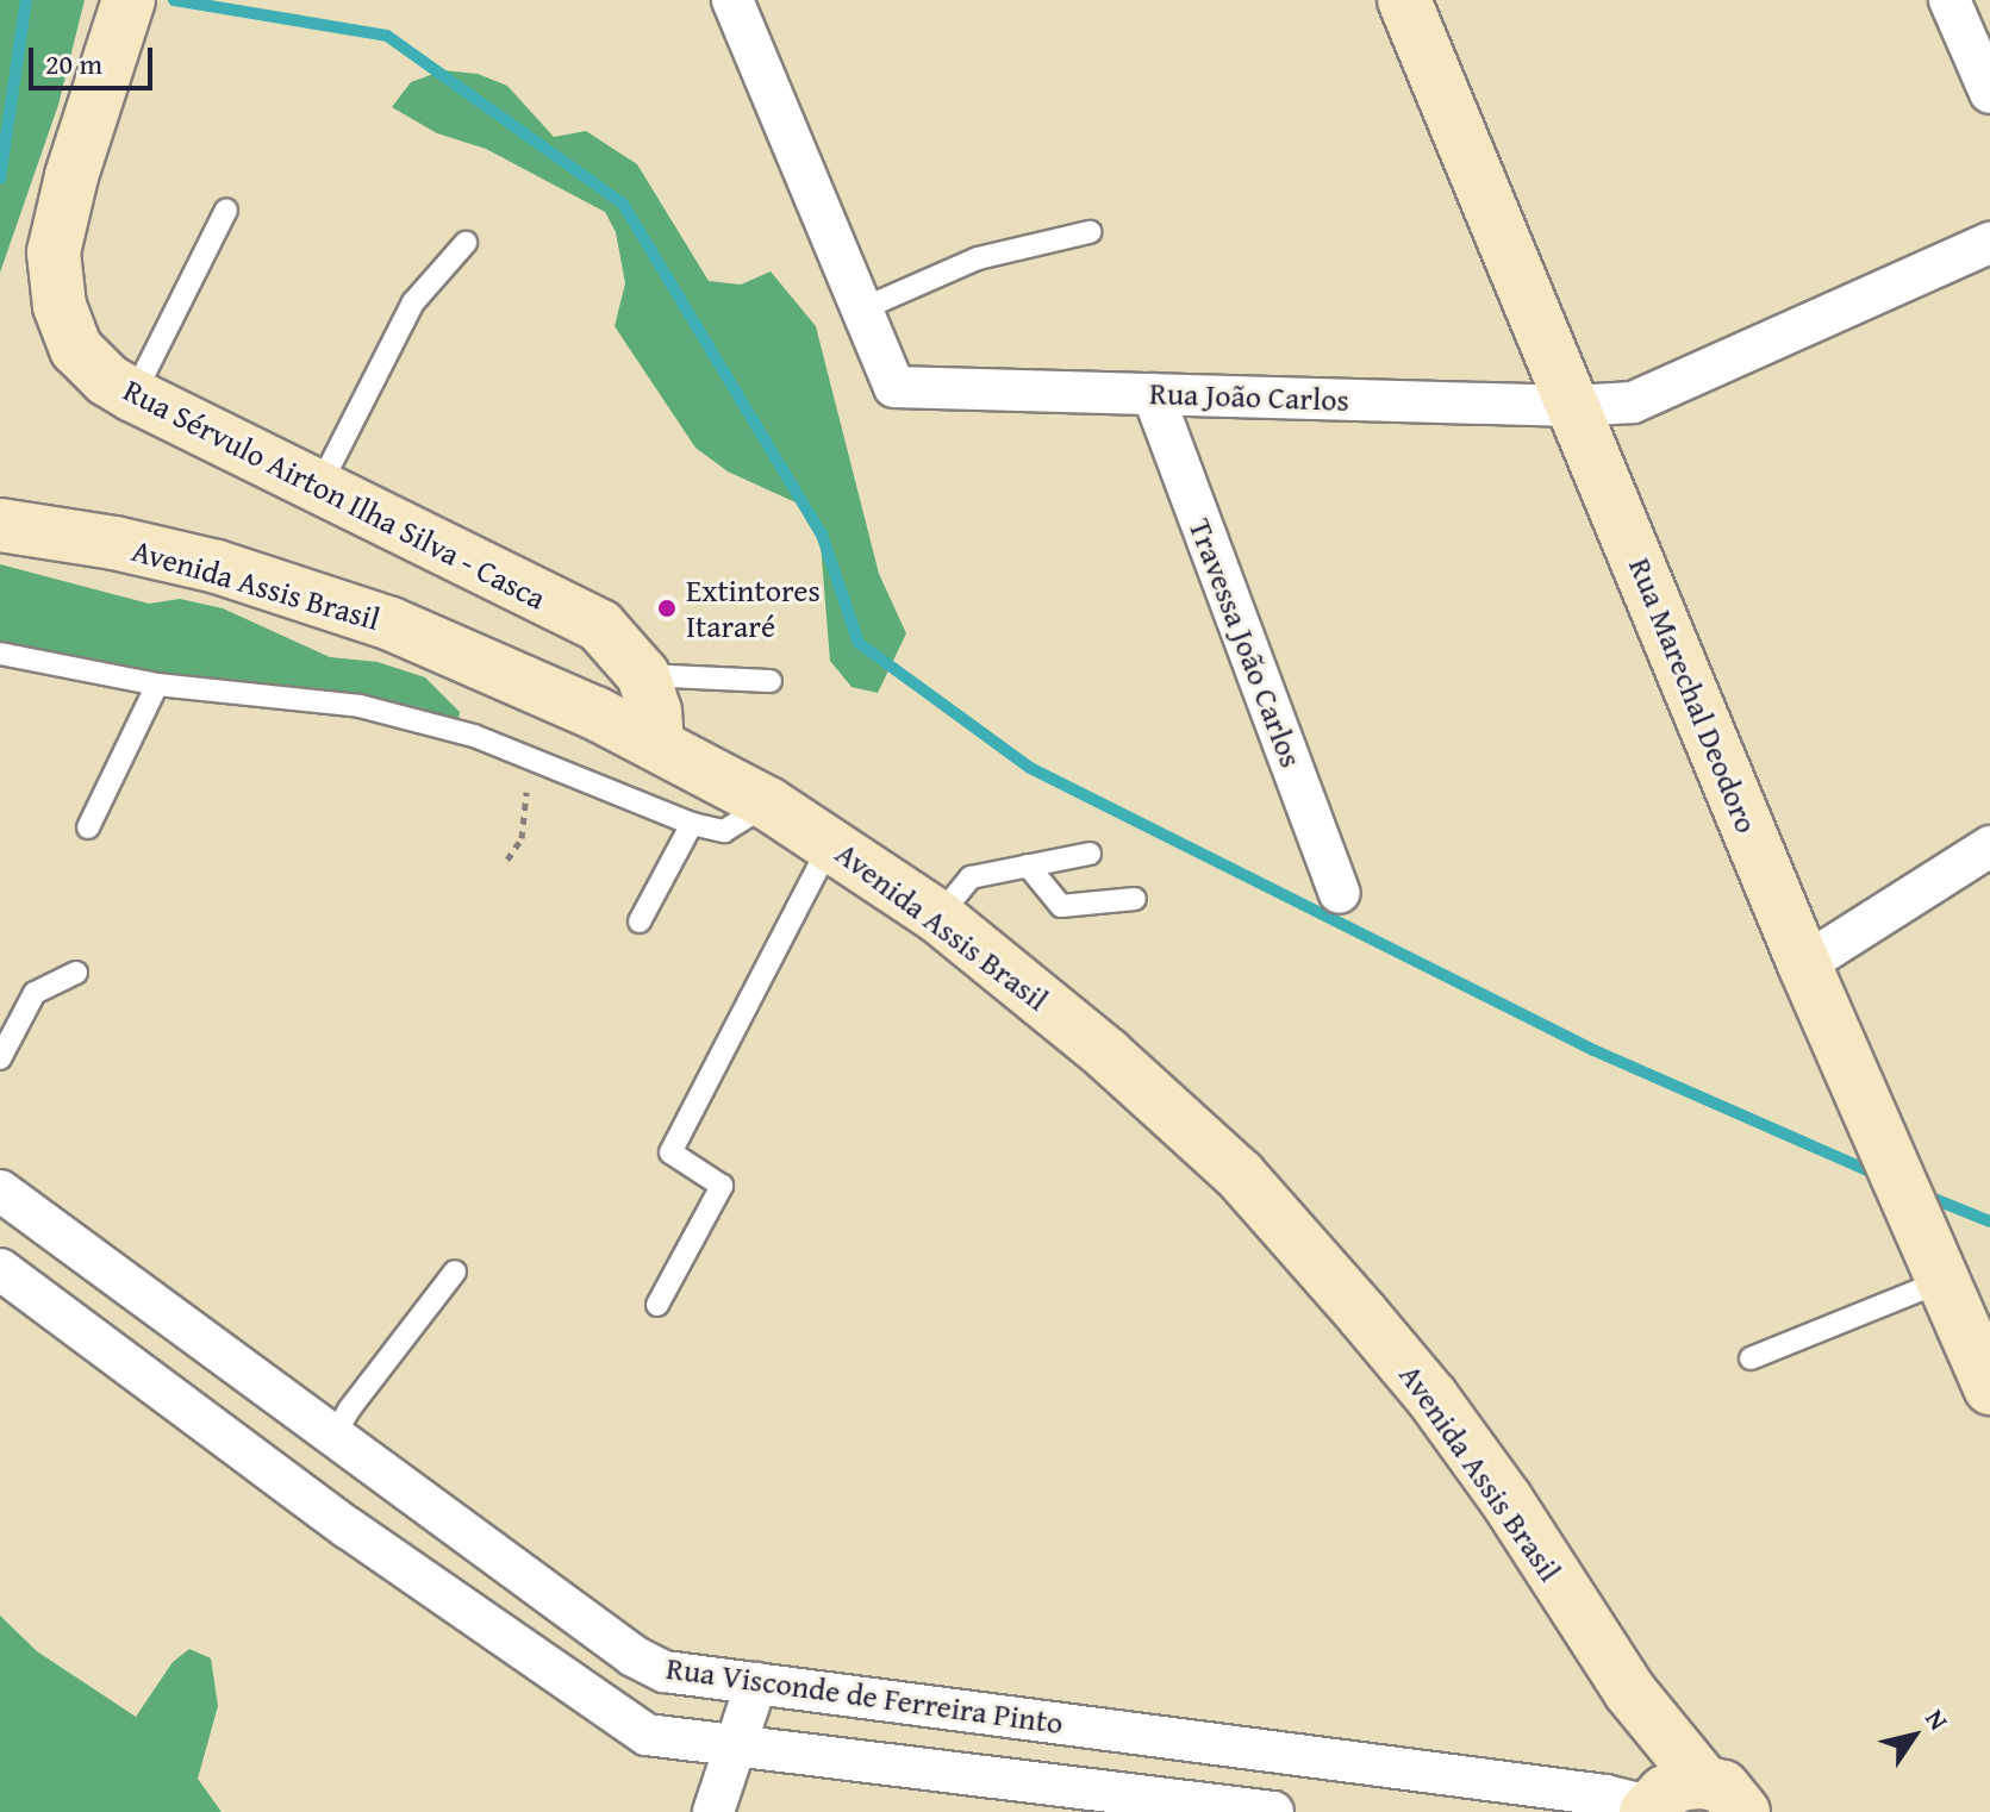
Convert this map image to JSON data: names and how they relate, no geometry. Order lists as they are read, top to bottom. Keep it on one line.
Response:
{"streets":{"street":["Rua João Carlos","Rua Sérvulo Airton Ilha Silva - Casca","Avenida Assis Brasil","Travessa João Carlos","Rua Marechal Deodoro","Rua Visconde de Ferreira Pinto"]},"crossings":[["Rua João Carlos","Travessa João Carlos"],["Rua João Carlos","Rua Marechal Deodoro"],["Rua Sérvulo Airton Ilha Silva - Casca","Avenida Assis Brasil"],["Avenida Assis Brasil","Rua Visconde de Ferreira Pinto"]],"places":["Extintores Itararé"],"scale_bar":"20 m","north":"top right"}
